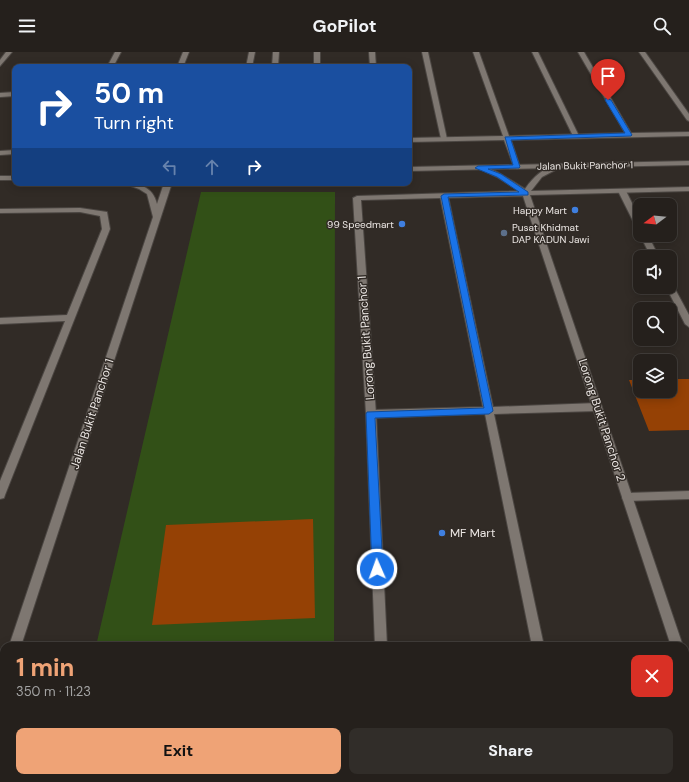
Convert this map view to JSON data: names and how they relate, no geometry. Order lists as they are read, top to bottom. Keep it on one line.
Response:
{"streets":{"street":["Jalan Bukit Panchor 1","Lorong Bukit Panchor 1","Lorong Bukit Panchor 2"]},"places":["Happy Mart","99 Speedmart","Pusat Khidmat DAP KADUN Jawi","MF Mart"],"north":"left","page":{"header":"GoPilot","turn":["50 m","Turn right"],"heading":["1 min","350 m · 11:23"],"buttons":["Exit","Share"]}}
